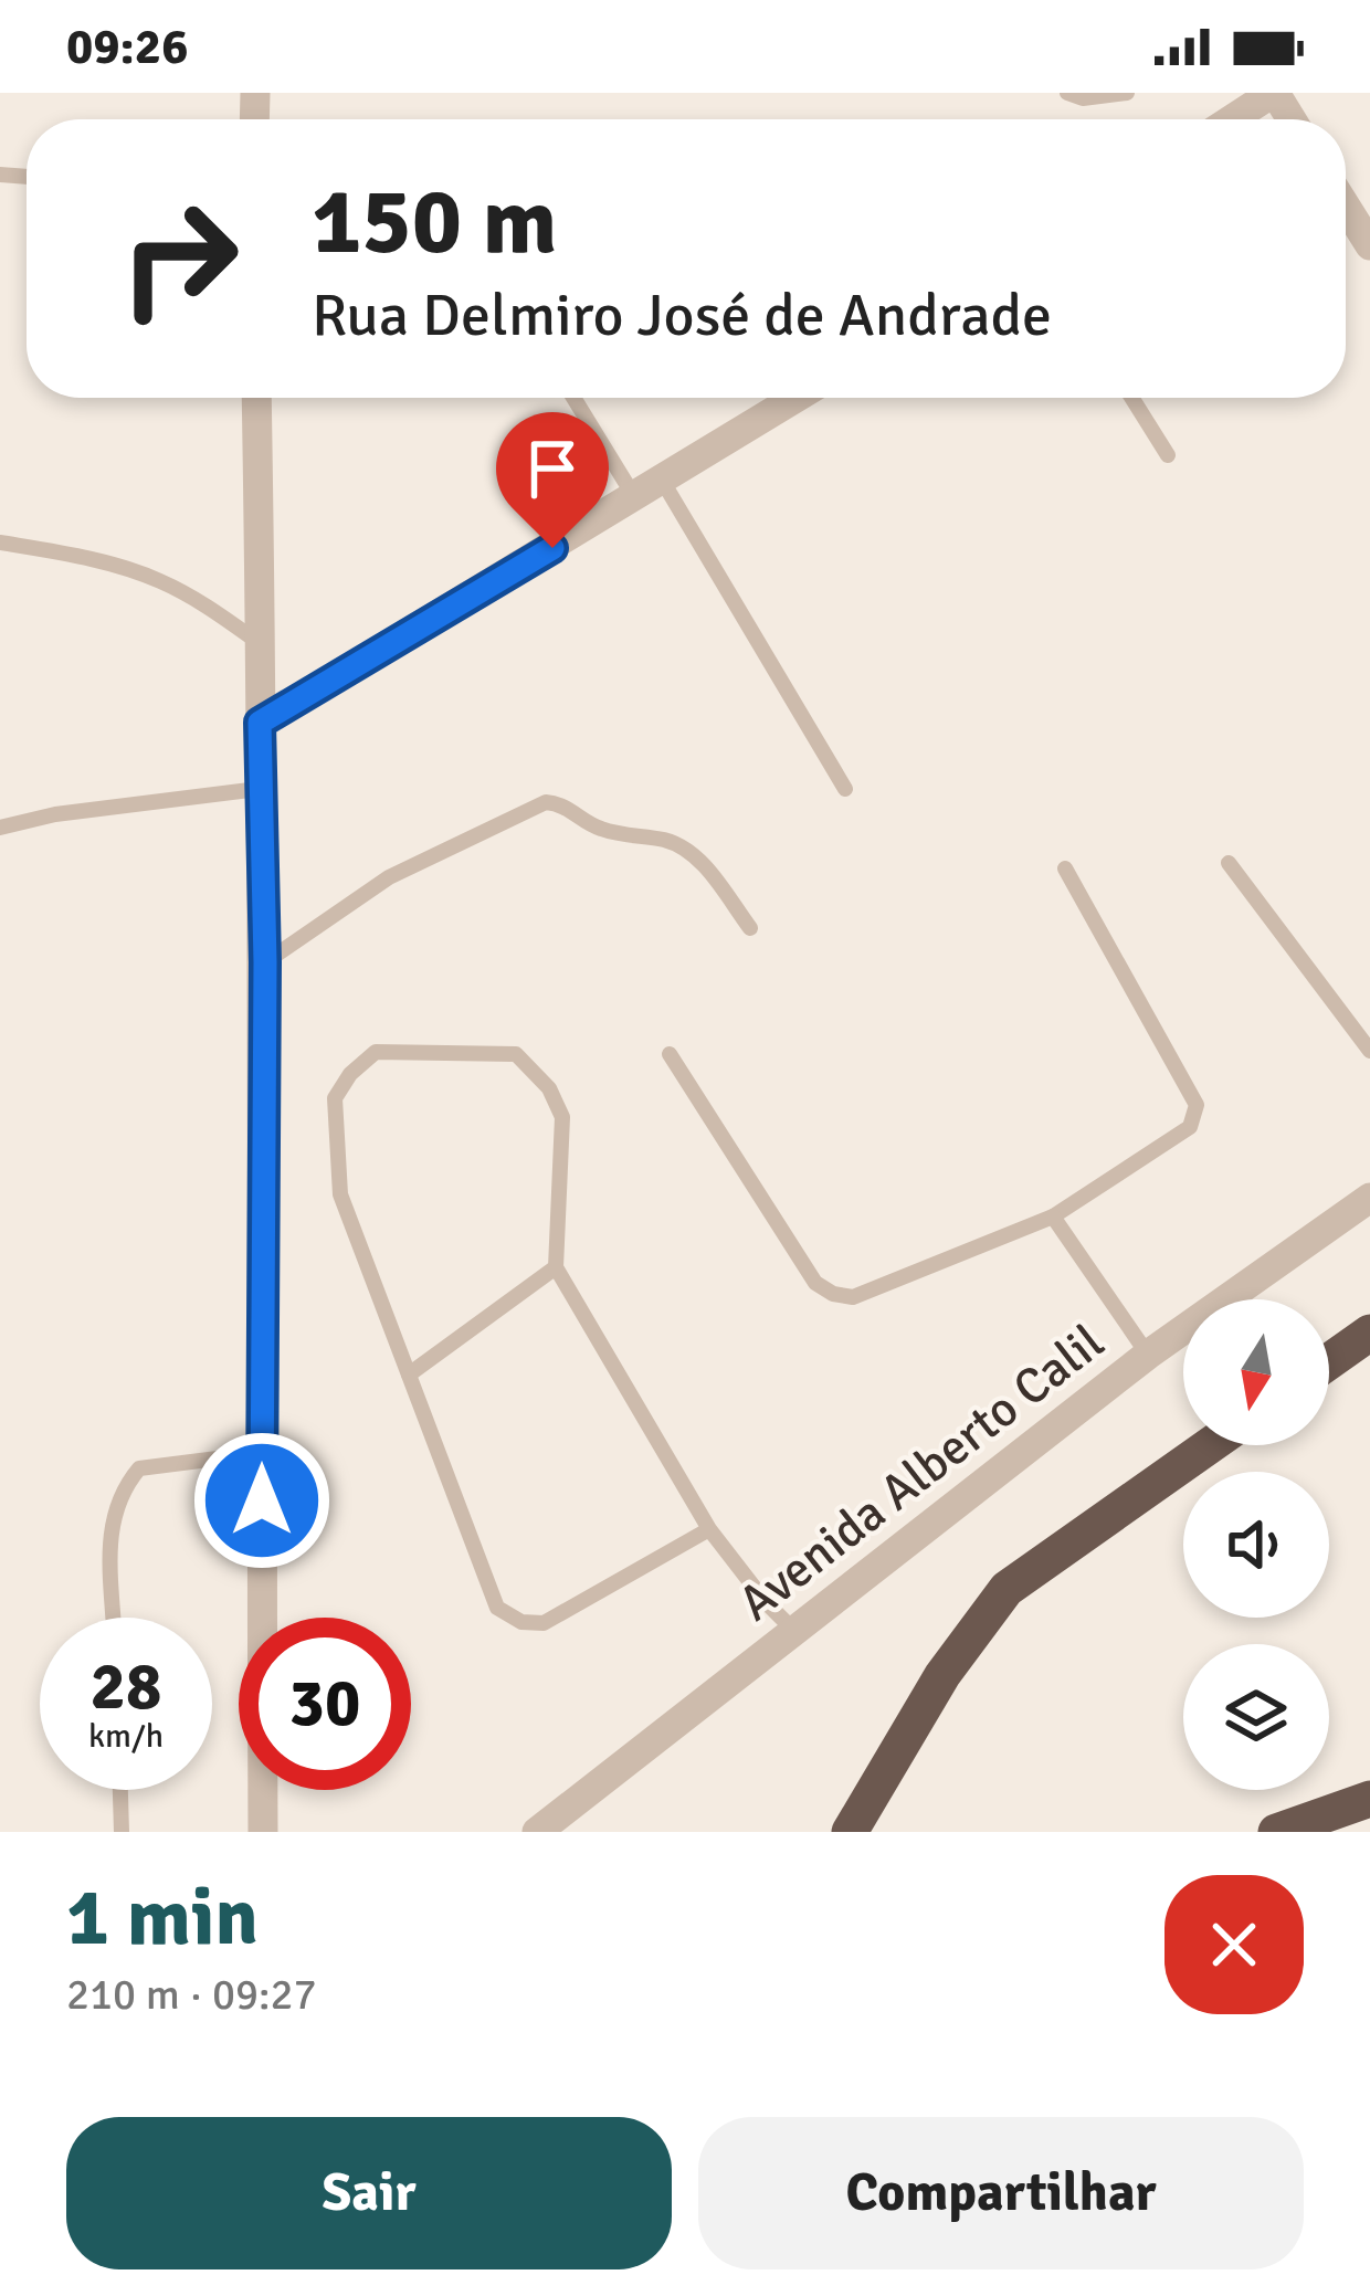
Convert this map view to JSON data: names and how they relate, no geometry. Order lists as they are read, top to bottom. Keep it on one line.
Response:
{"streets":{"street":["Avenida Alberto Calil"]},"north":"bottom","page":{"status":"09:26","turn":["150 m","Rua Delmiro José de Andrade"],"speed":"28 km/h","limit":"30","heading":["1 min","210 m · 09:27"],"buttons":["Sair","Compartilhar"]}}
